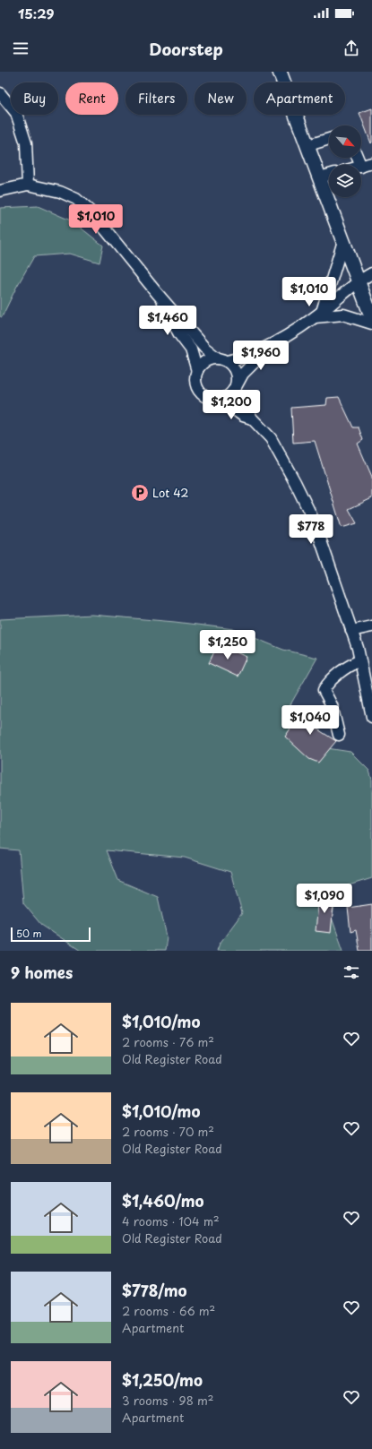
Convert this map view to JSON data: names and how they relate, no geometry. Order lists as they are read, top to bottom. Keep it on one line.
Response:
{"places":{"parking":["Lot 42"]},"scale_bar":"50 m","north":"bottom right","page":{"status":"15:29","header":"Doorstep","chip":["Buy","Rent","Filters","New","Apartment"],"price":["$1,010","$1,010","$1,460","$1,960","$1,200","$778","$1,250","$1,040","$1,090"],"scale":"50 m","heading":"9 homes","list":[{"name":"$1,010/mo","note":"2 rooms · 76 m² · Old Register Road"},{"name":"$1,010/mo","note":"2 rooms · 70 m² · Old Register Road"},{"name":"$1,460/mo","note":"4 rooms · 104 m² · Old Register Road"},{"name":"$778/mo","note":"2 rooms · 66 m² · Apartment"},{"name":"$1,250/mo","note":"3 rooms · 98 m² · Apartment"}]}}
